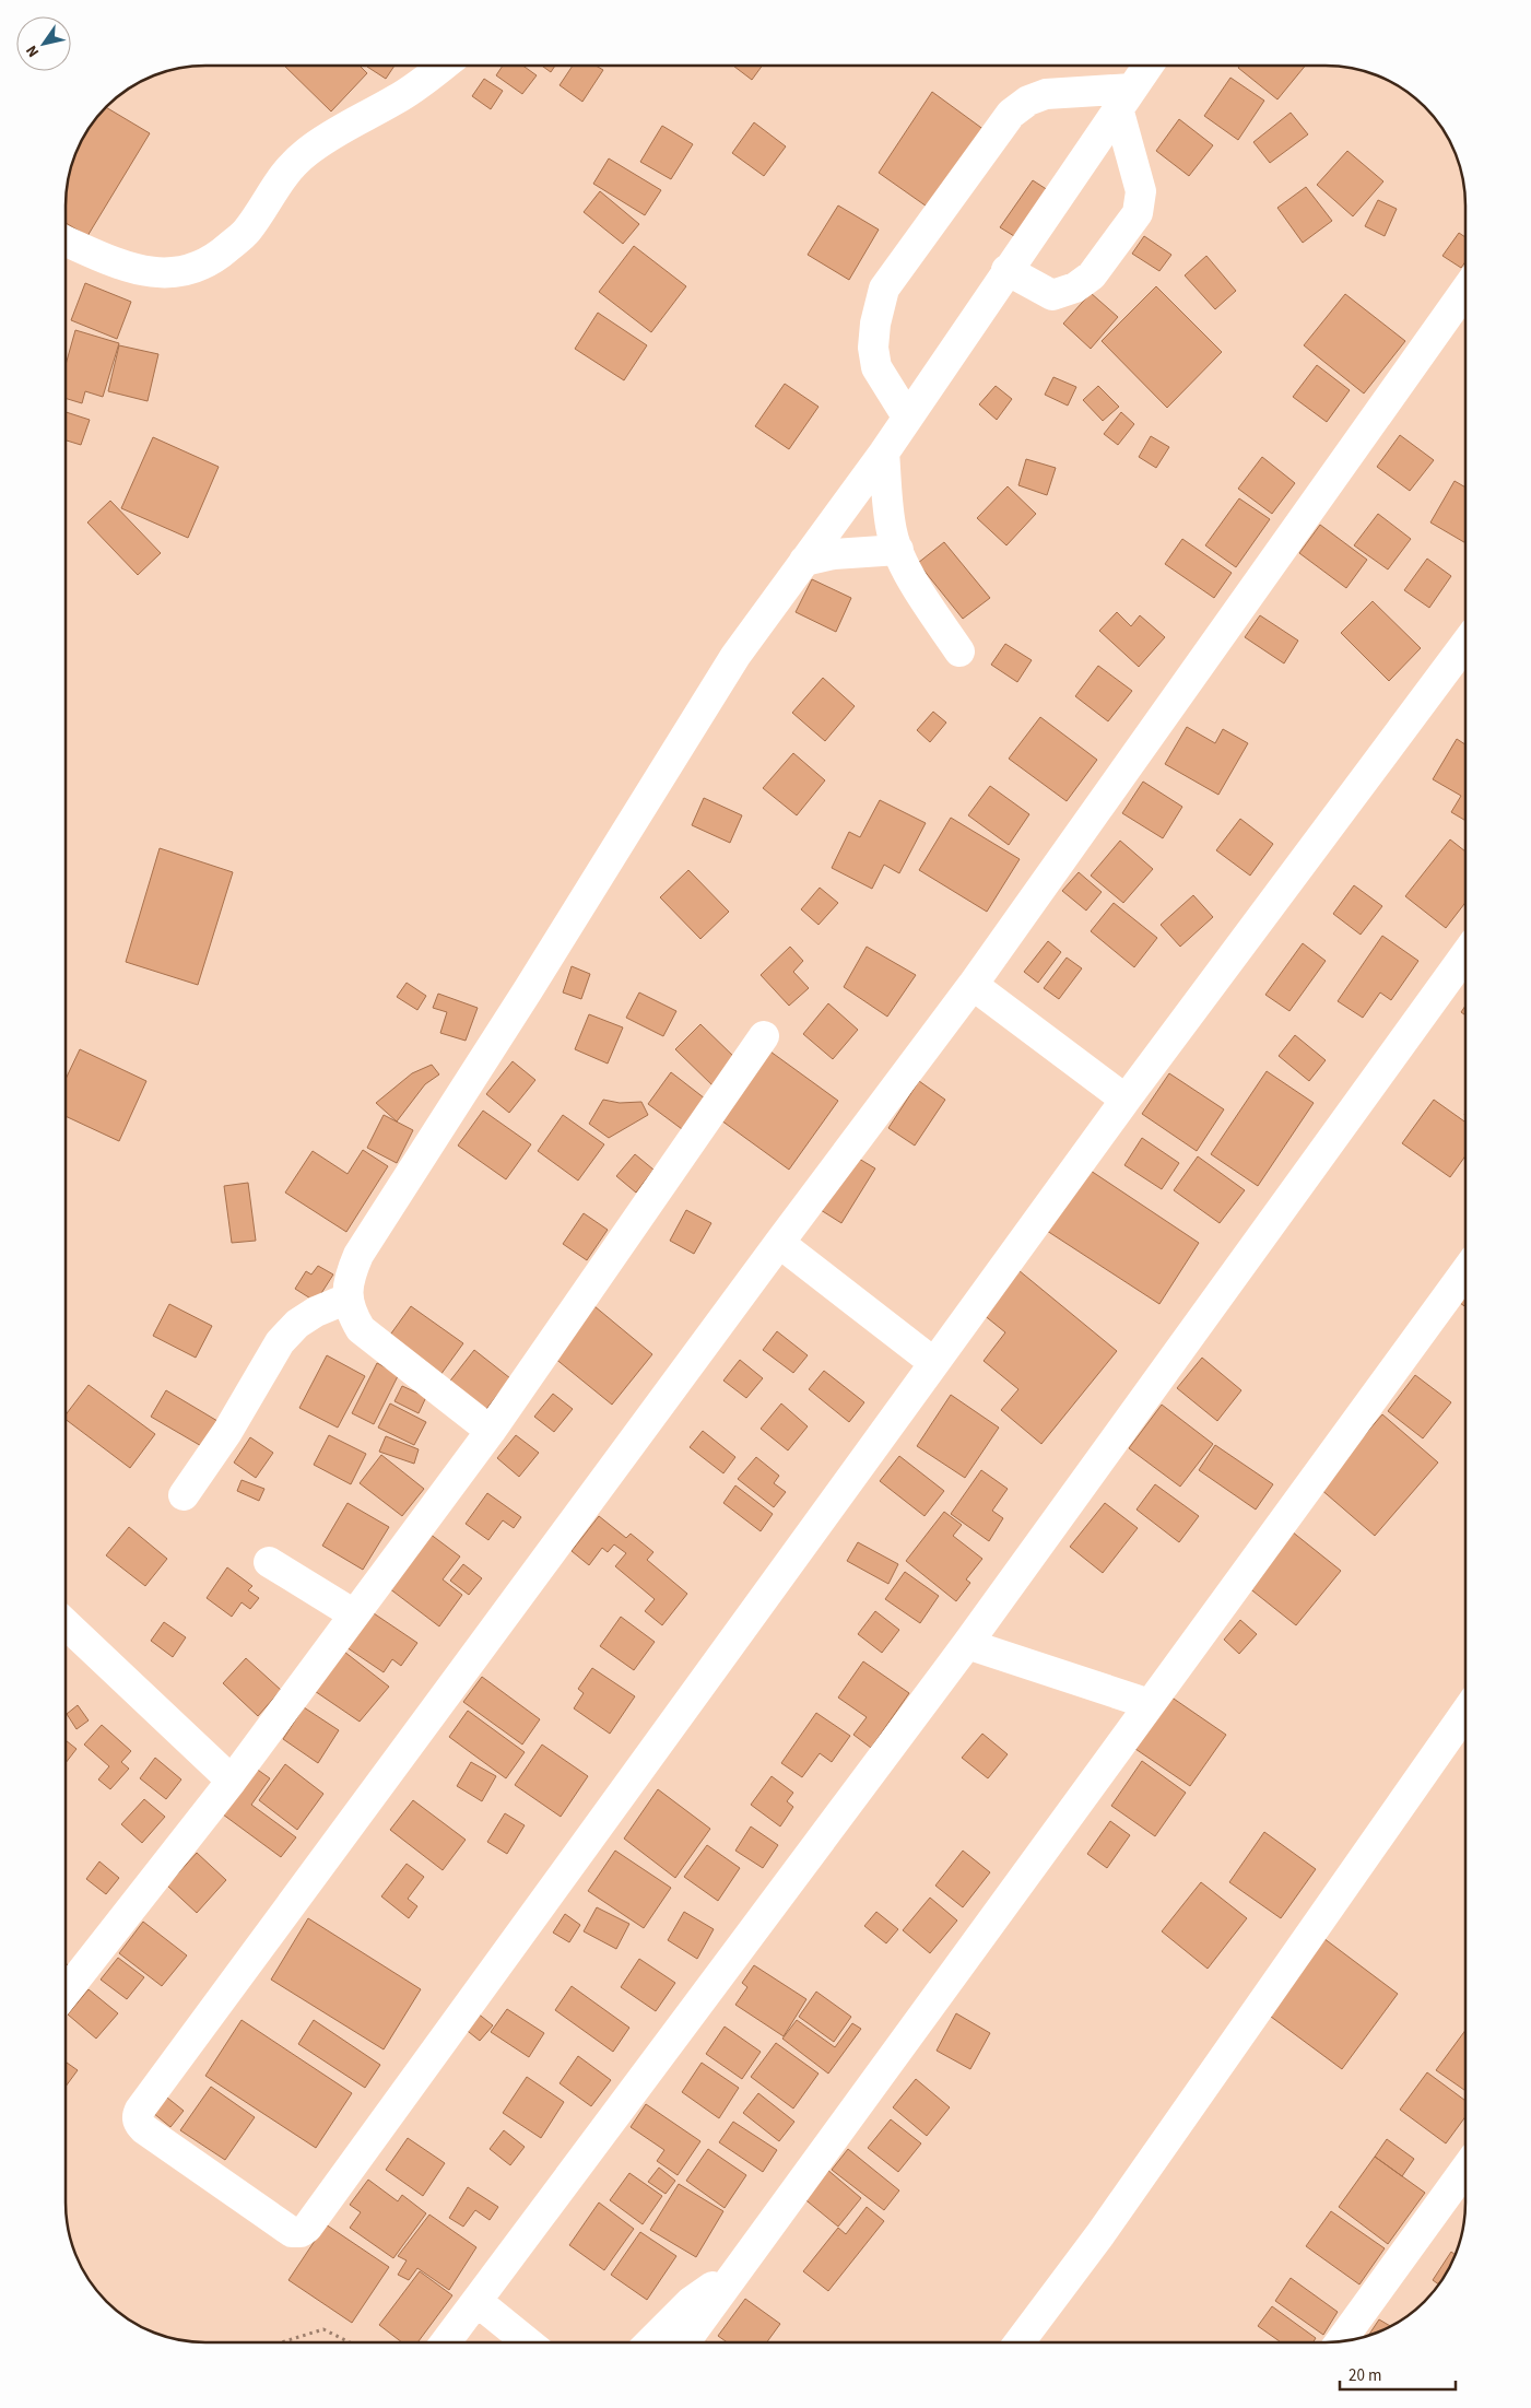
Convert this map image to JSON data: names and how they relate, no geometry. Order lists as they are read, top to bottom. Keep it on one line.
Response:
{"scale_bar":"20 m","north":"bottom left"}
